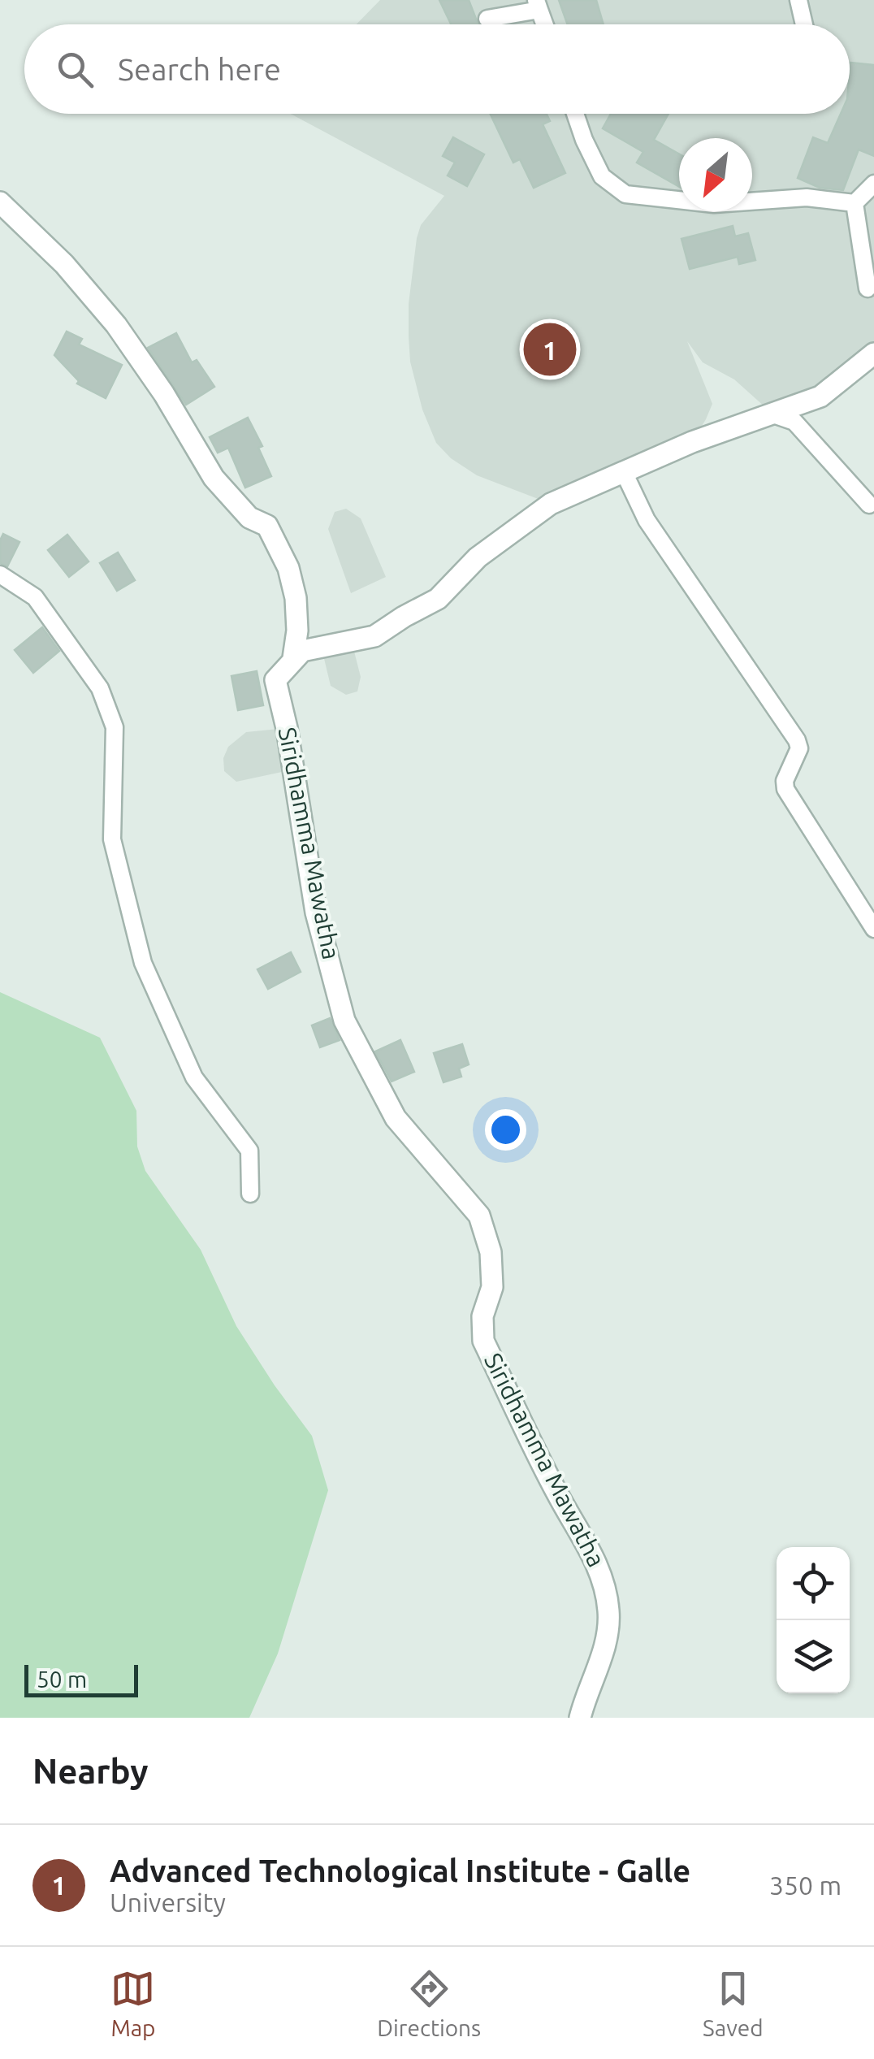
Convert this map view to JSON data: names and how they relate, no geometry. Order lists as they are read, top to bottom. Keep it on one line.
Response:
{"streets":{"street":["Siridhamma Mawatha"]},"scale_bar":"50 m","north":"bottom left","page":{"search":"Search here","pins":"1","scale":"50 m","heading":"Nearby","list":[{"mark":"1","name":"Advanced Technological Institute - Galle","note":"University","value":"350 m"}],"nav":["Map","Directions","Saved"]}}
